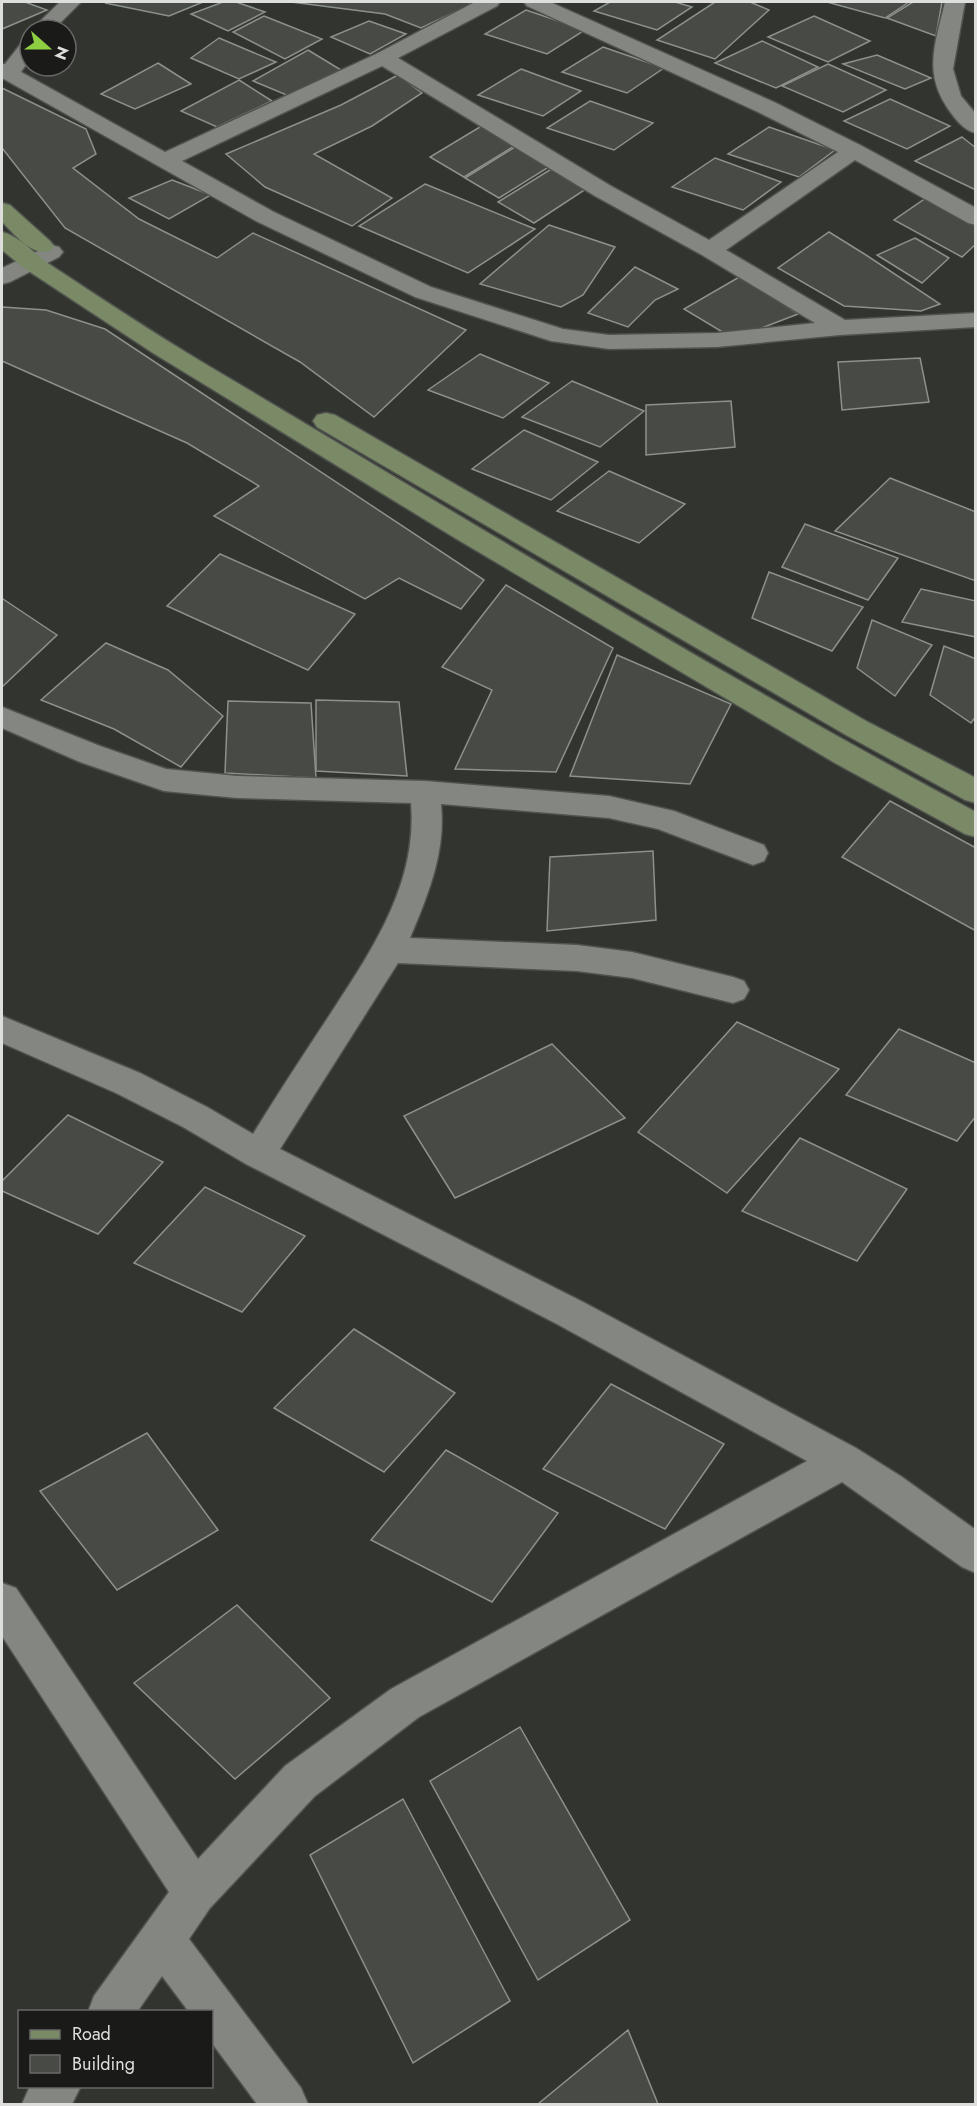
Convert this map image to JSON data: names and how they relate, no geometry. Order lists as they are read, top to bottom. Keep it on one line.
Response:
{"legend":["Road","Building"],"north":"right"}
